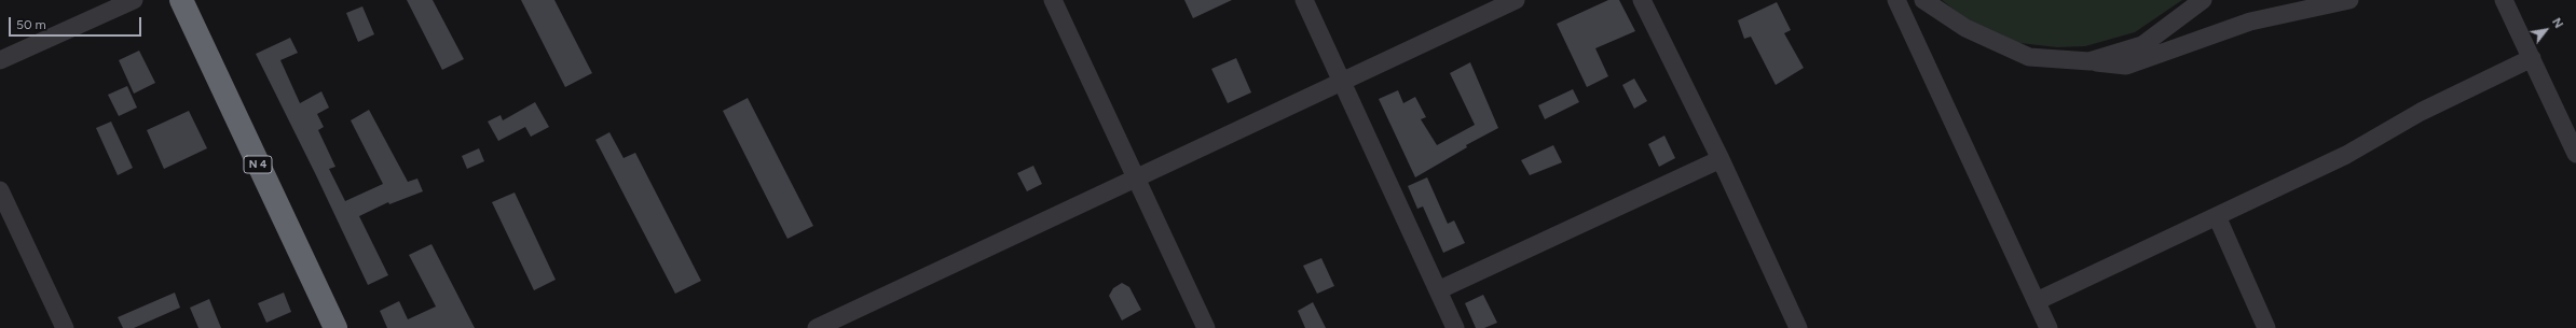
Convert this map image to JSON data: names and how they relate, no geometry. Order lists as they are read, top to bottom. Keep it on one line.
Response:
{"streets":{"highway":["N 4"]},"scale_bar":"50 m","north":"top right"}
